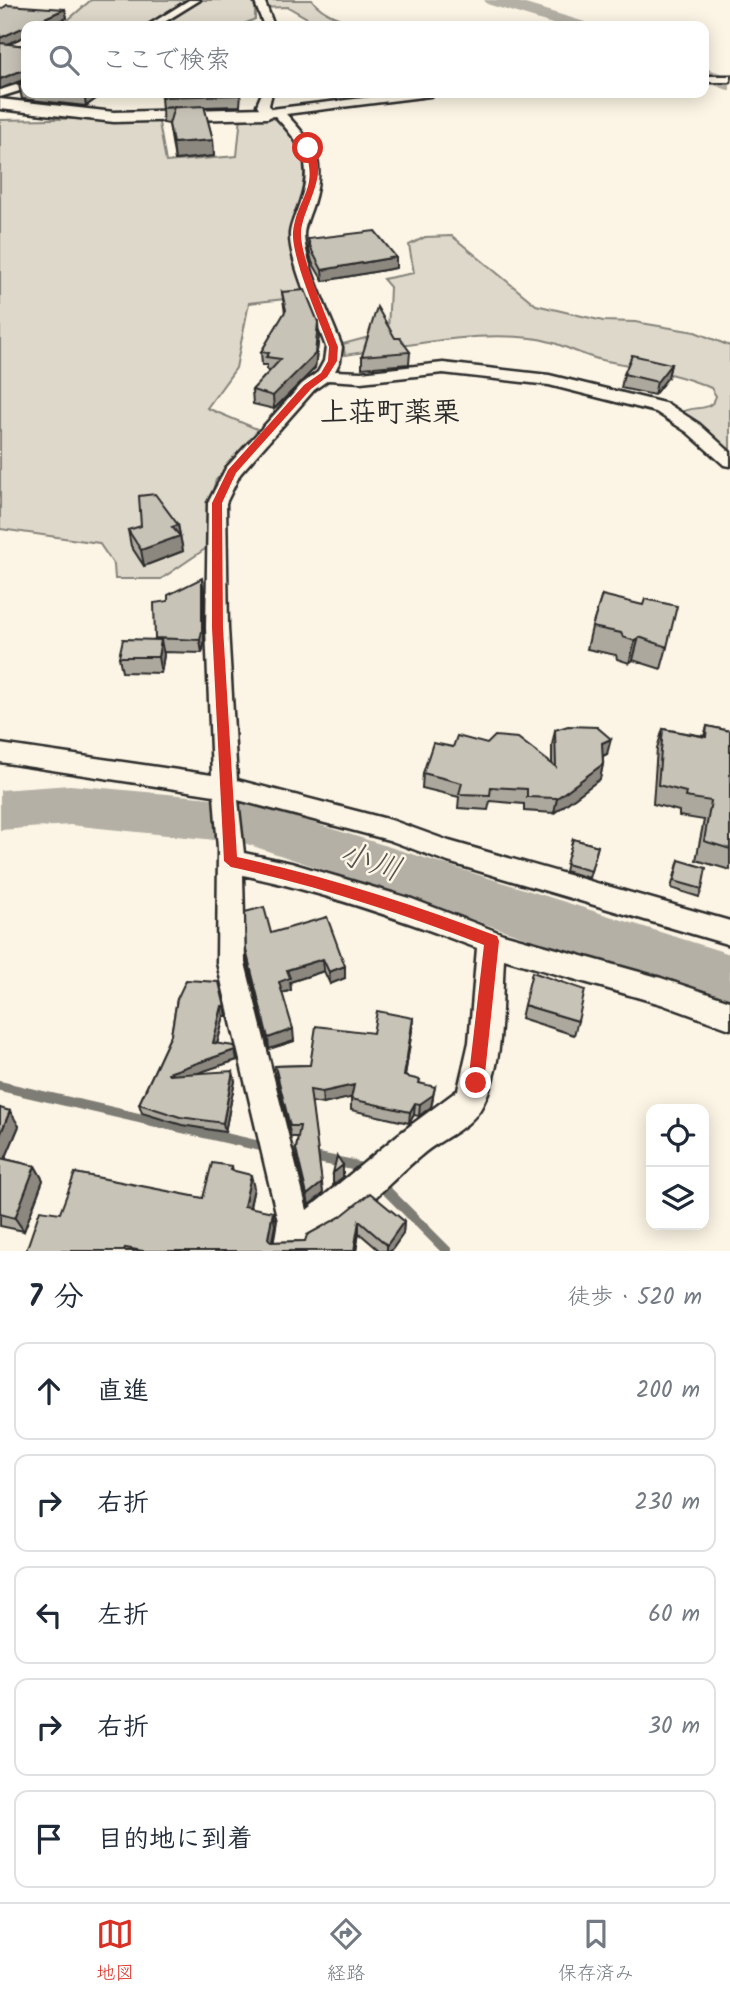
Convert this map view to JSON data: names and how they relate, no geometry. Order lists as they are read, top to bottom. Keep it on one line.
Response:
{"districts":["上荘町薬栗"],"water":["小川"],"page":{"search":"ここで検索","heading":["7 分","徒歩 · 520 m"],"list":[["直進","200 m"],["右折","230 m"],["左折","60 m"],["右折","30 m"],"目的地に到着"],"nav":["地図","経路","保存済み"]}}
